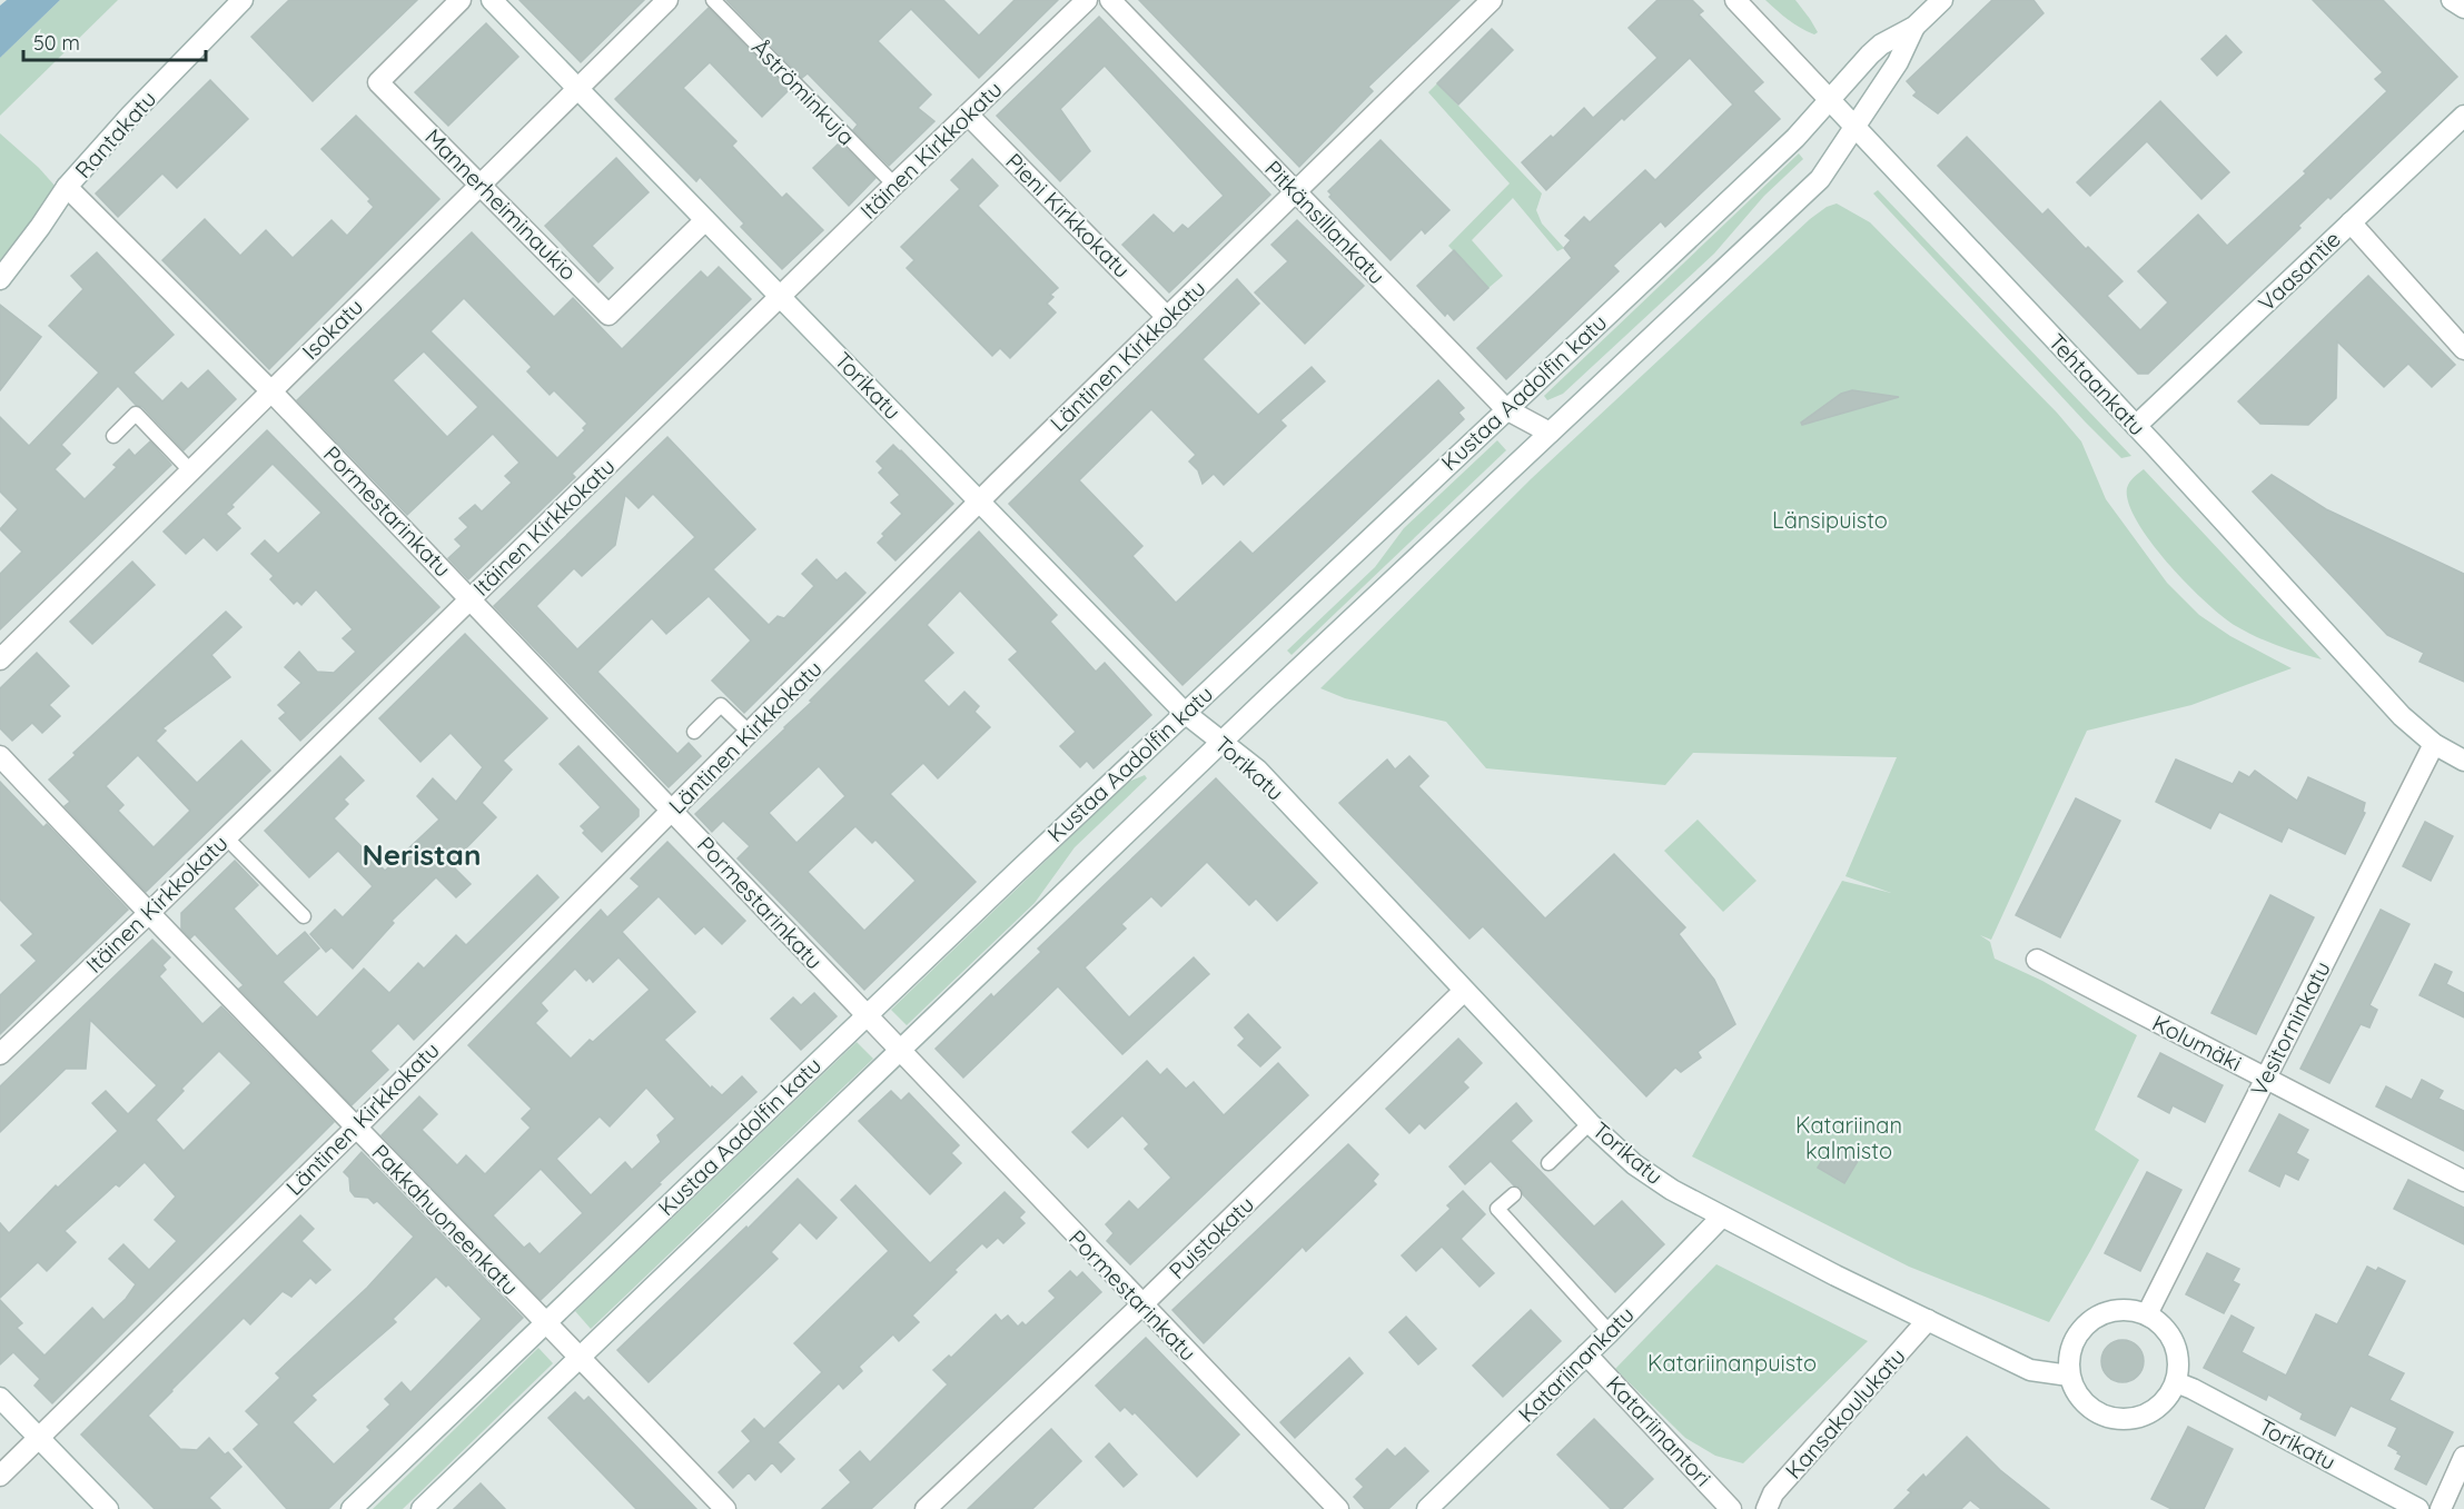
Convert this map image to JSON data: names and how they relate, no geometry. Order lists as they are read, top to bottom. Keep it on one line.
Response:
{"streets":{"street":["Rantakatu","Itäinen Kirkkokatu","Mannerheiminaukio","Pieni Kirkkokatu","Pitkänsillankatu","Vaasantie","Isokatu","Läntinen Kirkkokatu","Tehtaankatu","Torikatu","Kustaa Aadolfin katu","Pormestarinkatu","Vesitorninkatu","Kolumäki","Pakkahuoneenkatu","Puistokatu","Katariinankatu","Kansakoulukatu","Katariinantori"],"lane":["Åströminkuja"]},"crossings":[["Åströminkuja","Itäinen Kirkkokatu"],["Rantakatu","Pormestarinkatu"],["Itäinen Kirkkokatu","Pieni Kirkkokatu"],["Itäinen Kirkkokatu","Torikatu"],["Itäinen Kirkkokatu","Pormestarinkatu"],["Itäinen Kirkkokatu","Pakkahuoneenkatu"],["Mannerheiminaukio","Isokatu"],["Mannerheiminaukio","Torikatu"],["Pieni Kirkkokatu","Läntinen Kirkkokatu"],["Pitkänsillankatu","Läntinen Kirkkokatu"],["Pitkänsillankatu","Kustaa Aadolfin katu"],["Vaasantie","Tehtaankatu"],["Isokatu","Torikatu"],["Isokatu","Pormestarinkatu"],["Läntinen Kirkkokatu","Torikatu"],["Läntinen Kirkkokatu","Pormestarinkatu"],["Läntinen Kirkkokatu","Pakkahuoneenkatu"],["Tehtaankatu","Kustaa Aadolfin katu"],["Tehtaankatu","Vesitorninkatu"],["Torikatu","Kustaa Aadolfin katu"],["Torikatu","Vesitorninkatu"],["Torikatu","Puistokatu"],["Torikatu","Katariinankatu"],["Torikatu","Kansakoulukatu"],["Kustaa Aadolfin katu","Pormestarinkatu"],["Kustaa Aadolfin katu","Pakkahuoneenkatu"],["Pormestarinkatu","Puistokatu"],["Vesitorninkatu","Kolumäki"],["Katariinankatu","Katariinantori"]],"districts":["Neristan"],"parks":["Länsipuisto","Katariinan kalmisto","Katariinanpuisto"],"scale_bar":"50 m"}
